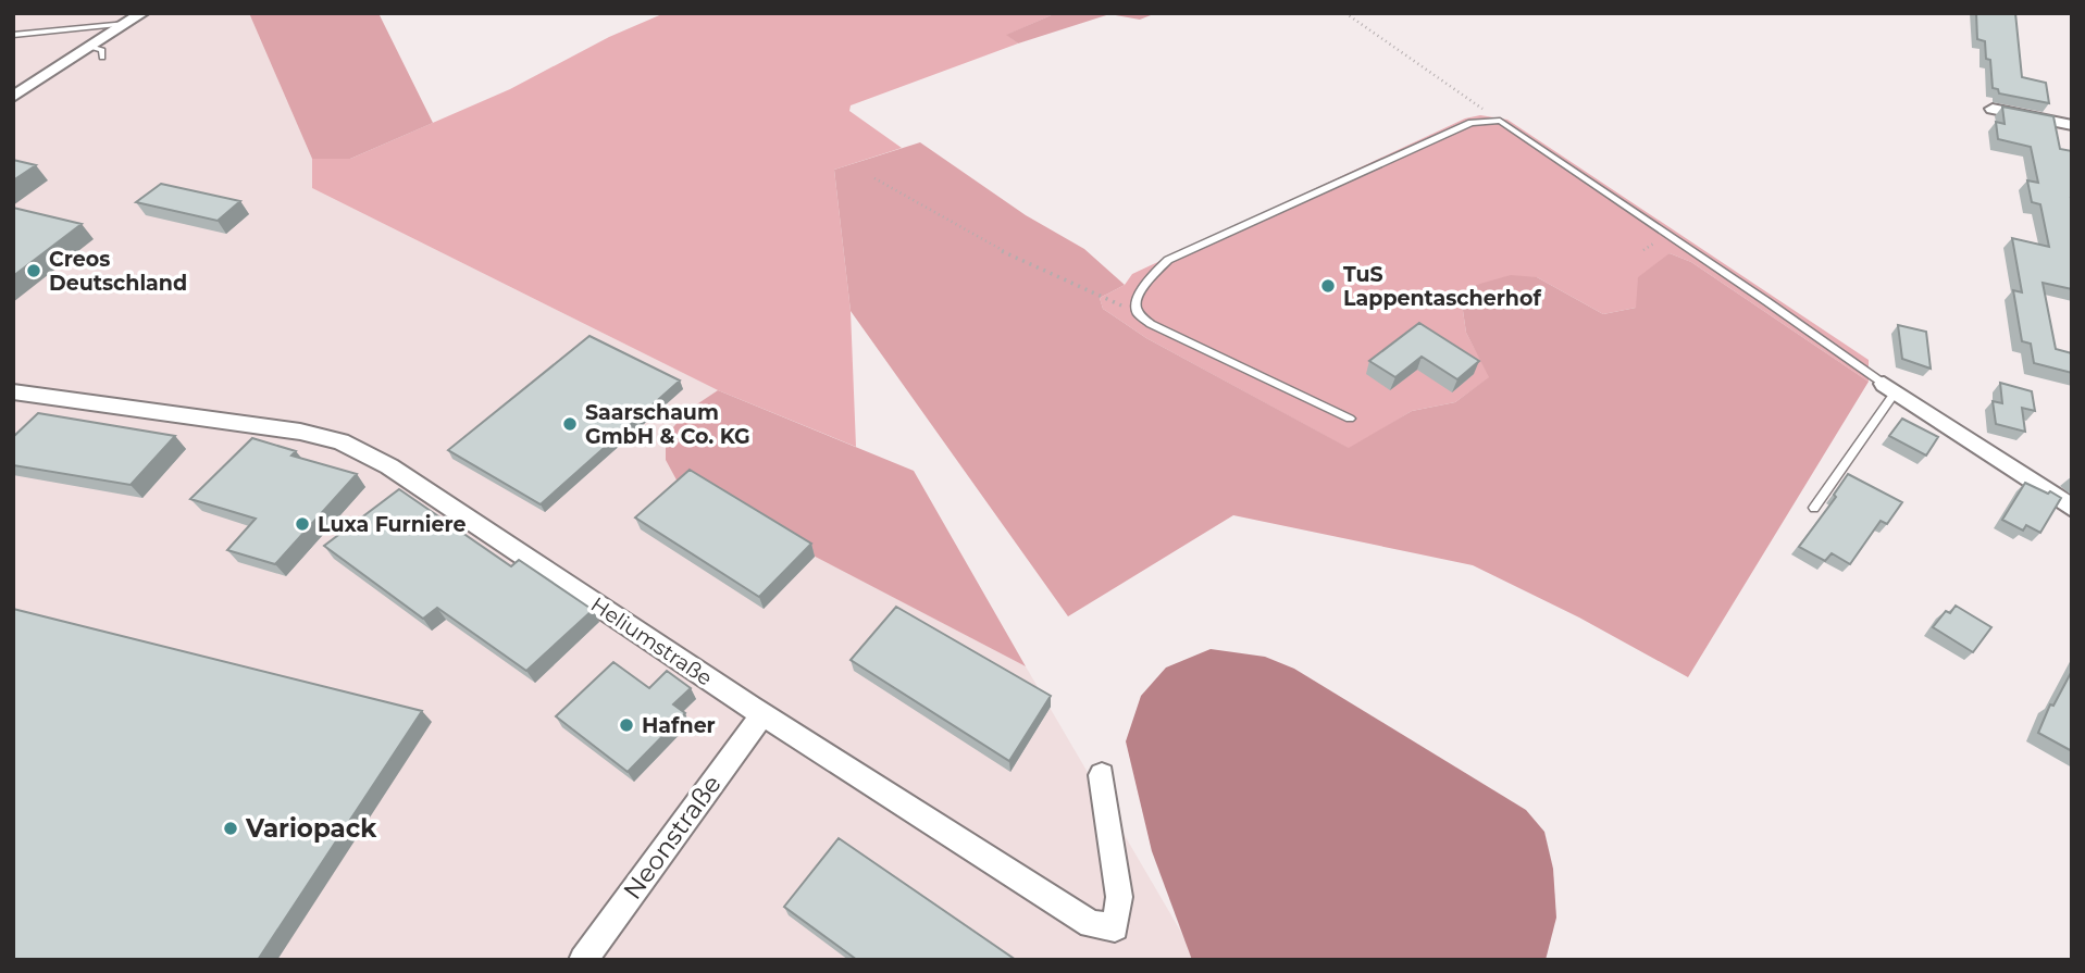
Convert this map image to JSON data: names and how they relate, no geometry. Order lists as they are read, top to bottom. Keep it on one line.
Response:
{"streets":{"street":["Heliumstraße","Neonstraße"]},"crossings":[["Heliumstraße","Neonstraße"]],"places":["Creos Deutschland","TuS Lappentascherhof","Saarschaum GmbH & Co. KG","Luxa Furniere","Hafner","Variopack"]}
